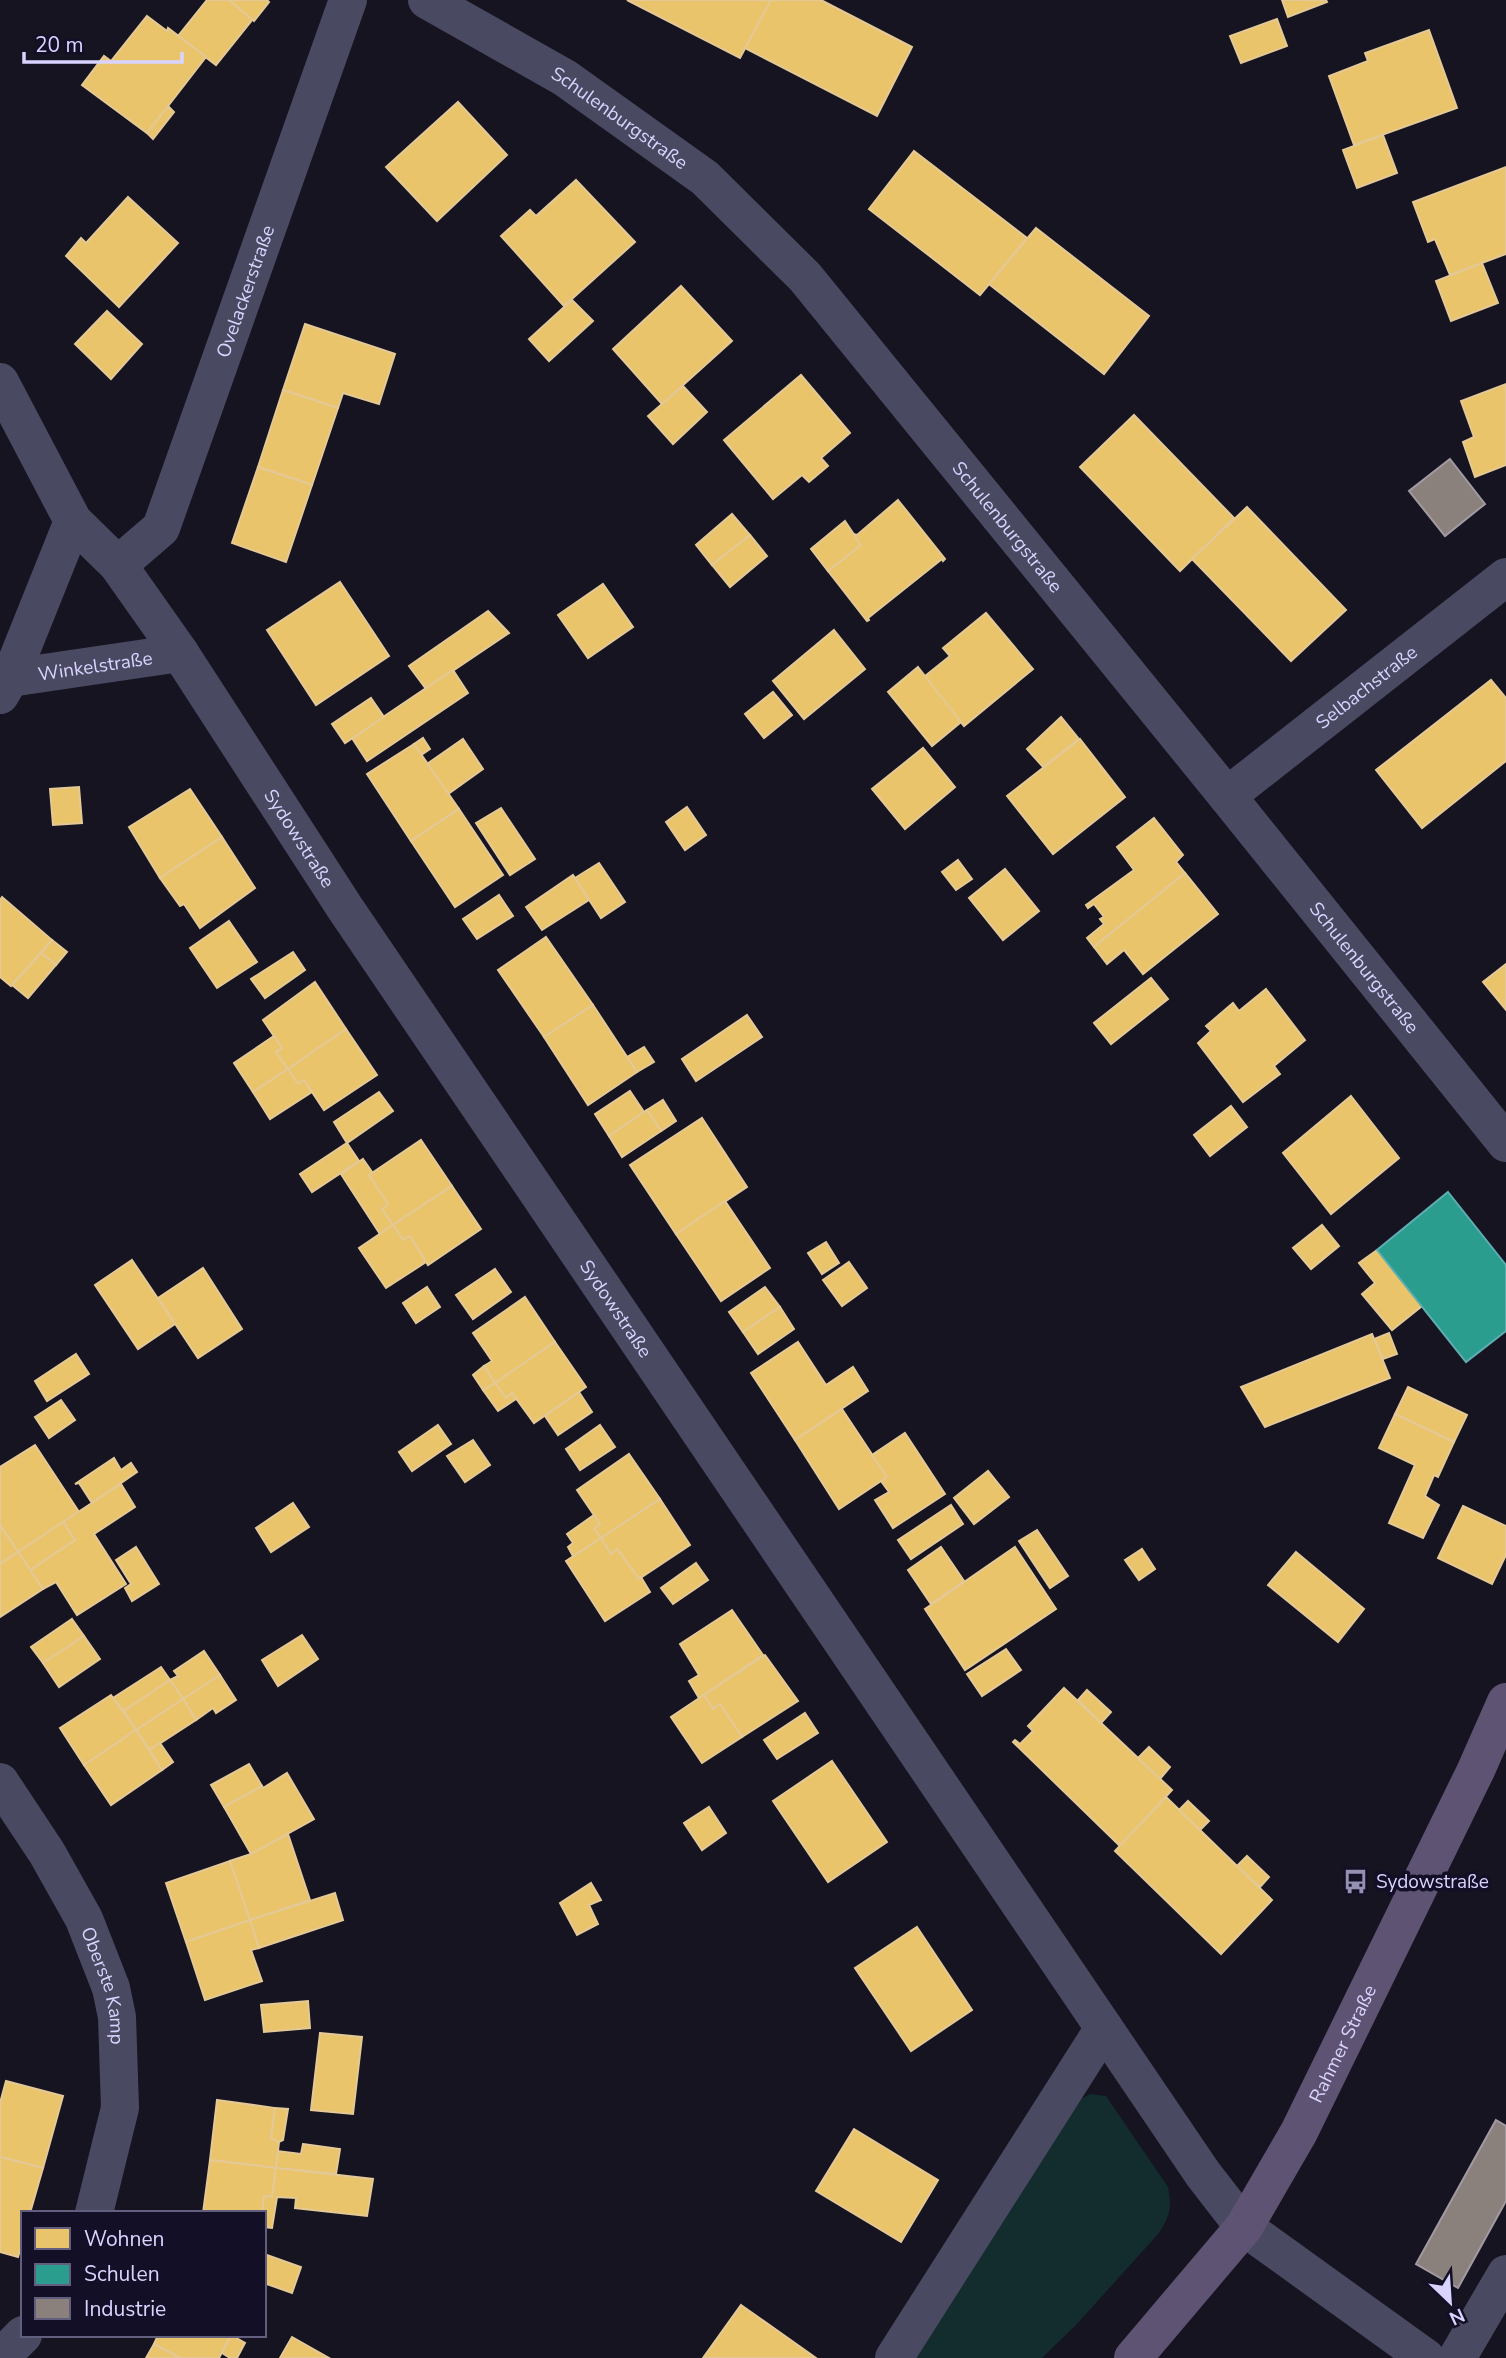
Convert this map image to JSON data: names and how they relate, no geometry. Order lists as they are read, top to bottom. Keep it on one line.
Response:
{"streets":{"main road":["Rahmer Straße"],"street":["Schulenburgstraße","Ovelackerstraße","Winkelstraße","Selbachstraße","Sydowstraße","Oberste Kamp"]},"crossings":[["Schulenburgstraße","Selbachstraße"],["Ovelackerstraße","Sydowstraße"],["Winkelstraße","Sydowstraße"],["Sydowstraße","Rahmer Straße"]],"places":{"bus stop":["Sydowstraße"]},"legend":["Wohnen","Schulen","Industrie"],"scale_bar":"20 m","north":"bottom right"}
